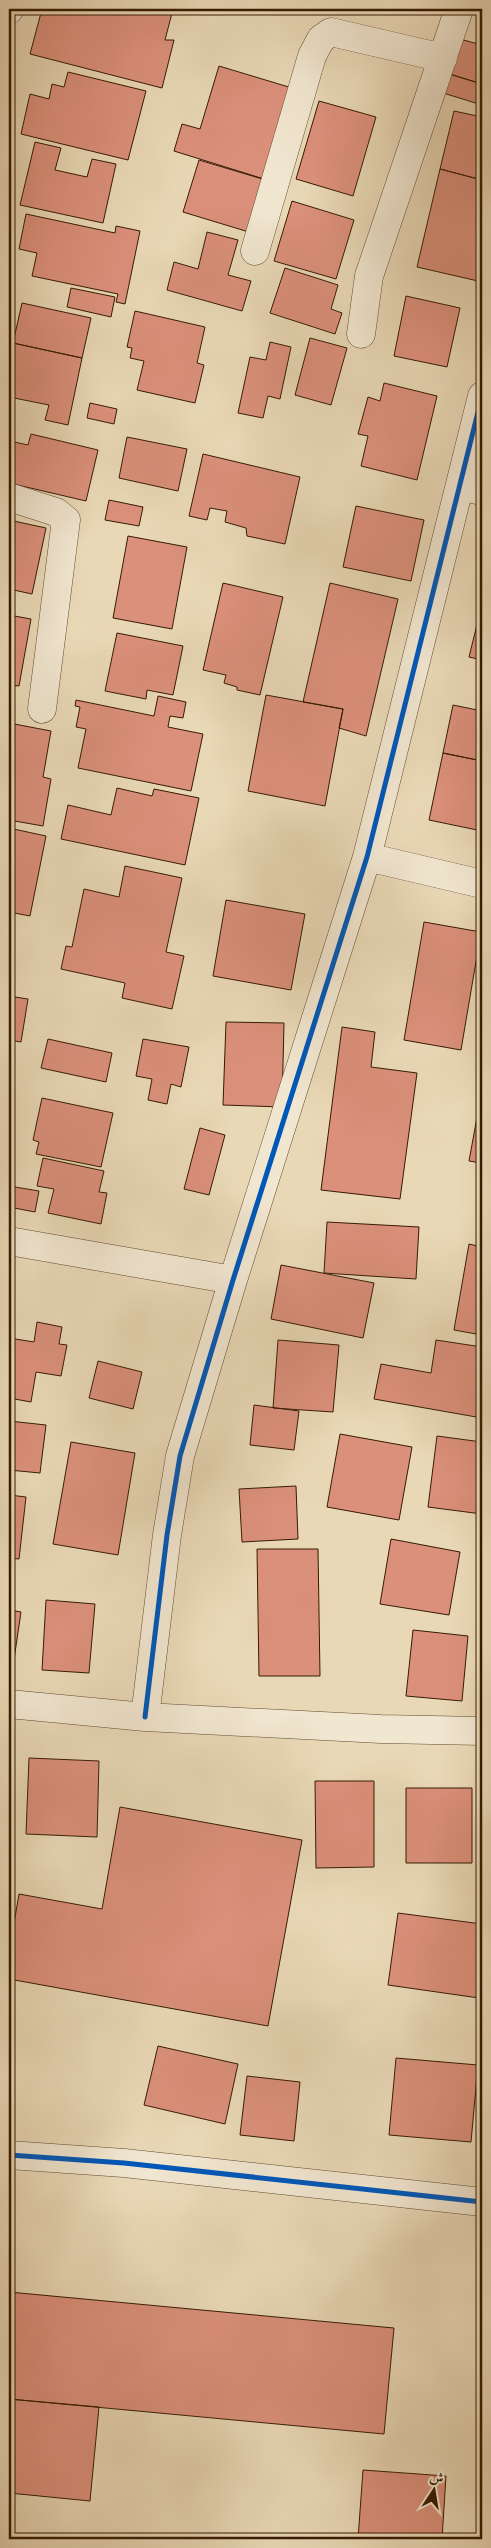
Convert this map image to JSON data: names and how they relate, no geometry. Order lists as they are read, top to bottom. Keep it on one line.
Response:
{"north":"top"}
